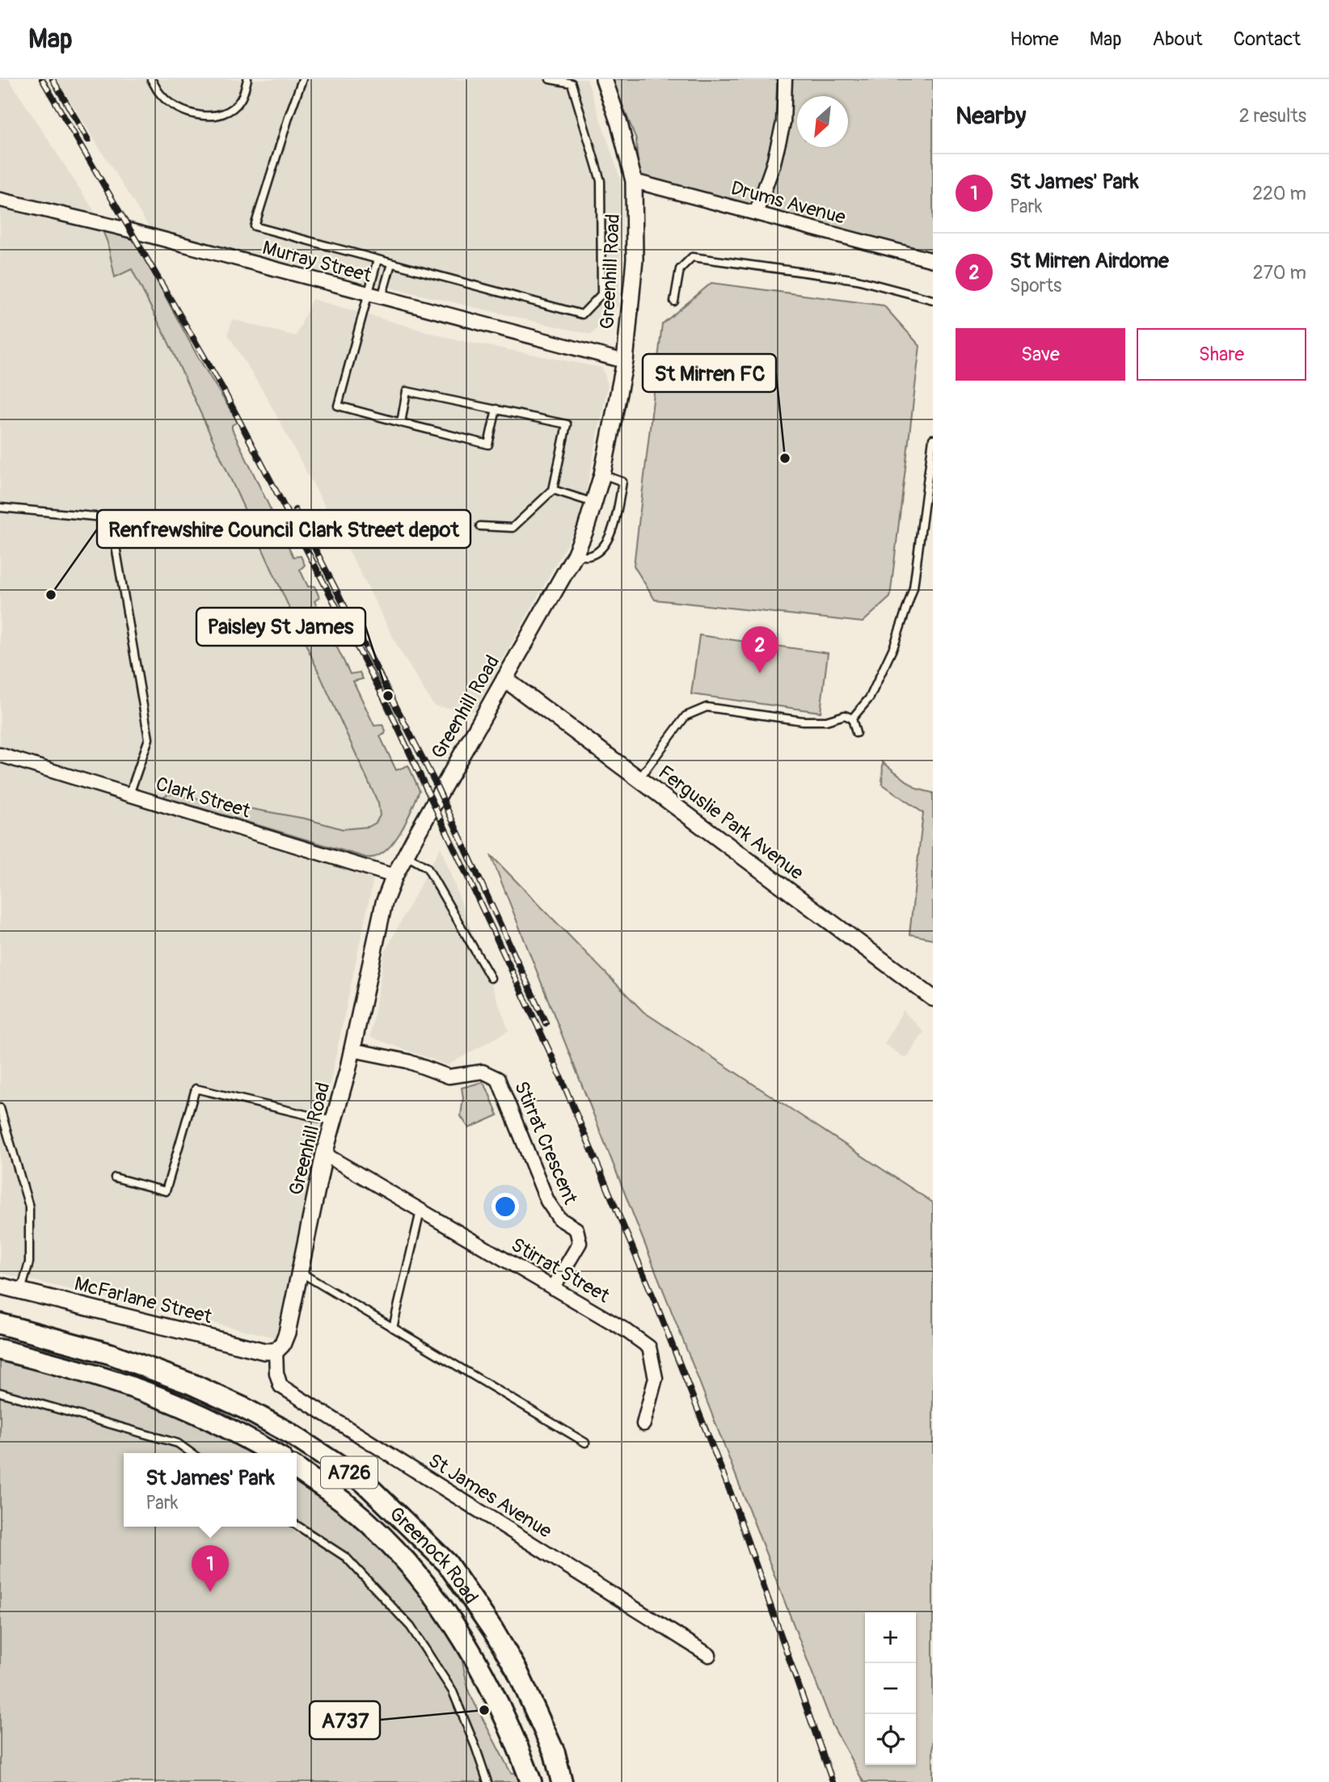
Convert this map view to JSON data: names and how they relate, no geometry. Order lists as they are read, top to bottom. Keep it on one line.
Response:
{"streets":{"main road":["A726","Greenock Road"],"street":["Drums Avenue","Murray Street","Greenhill Road","Clark Street","Ferguslie Park Avenue","Stirrat Crescent","Stirrat Street","McFarlane Street","St James Avenue"]},"crossings":[["Drums Avenue","Greenhill Road"],["Murray Street","Greenhill Road"],["Greenhill Road","Clark Street"],["Greenhill Road","Ferguslie Park Avenue"],["Greenhill Road","Stirrat Crescent"],["Greenhill Road","Stirrat Street"],["Greenhill Road","McFarlane Street"],["Greenhill Road","St James Avenue"],["Stirrat Crescent","Stirrat Street"],["McFarlane Street","St James Avenue"]],"places":["St Mirren FC","Renfrewshire Council Clark Street depot","Paisley St James","A737"],"north":"bottom left","page":{"header":"Map","nav":["Home","Map","About","Contact"],"heading":["Nearby","2 results"],"list":[{"mark":"1","name":"St James' Park","note":"Park","value":"220 m"},{"mark":"2","name":"St Mirren Airdome","note":"Sports","value":"270 m"}],"buttons":["Save","Share"],"pins":["2","1"],"popup":["St James' Park","Park"],"map_buttons":["+","−"]}}
